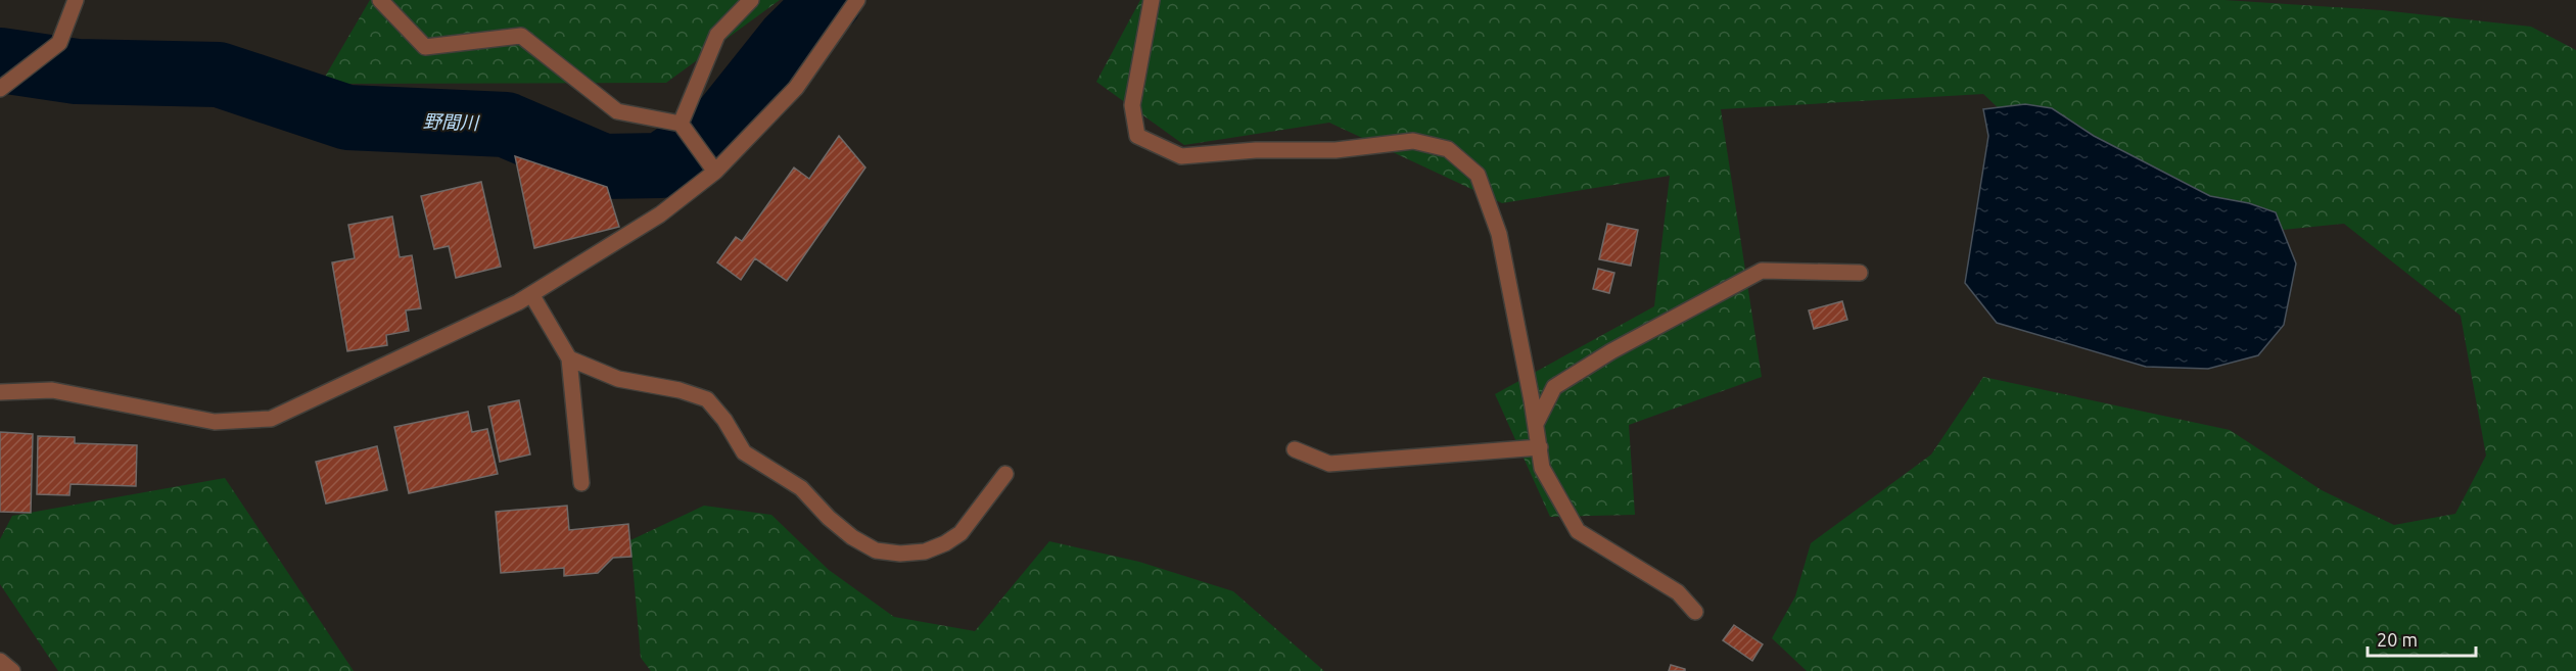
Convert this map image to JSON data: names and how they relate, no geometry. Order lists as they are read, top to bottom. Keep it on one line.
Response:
{"water":["野間川"],"scale_bar":"20 m"}
